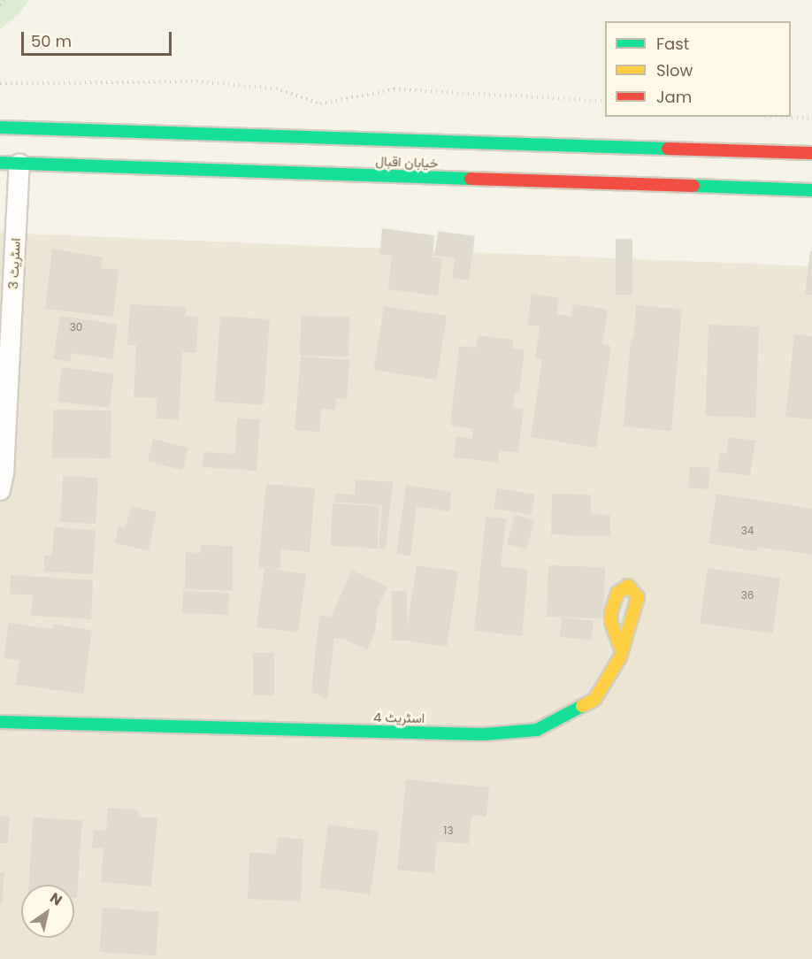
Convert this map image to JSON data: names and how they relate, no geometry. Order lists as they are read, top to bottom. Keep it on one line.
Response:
{"streets":{"main road":["خیابان اقبال","اسٹریٹ 4"],"street":["اسٹریٹ 3"]},"crossings":[["خیابان اقبال","اسٹریٹ 3"]],"house_numbers":["30","34","36","13"],"legend":["Fast","Slow","Jam"],"scale_bar":"50 m","north":"top right"}
